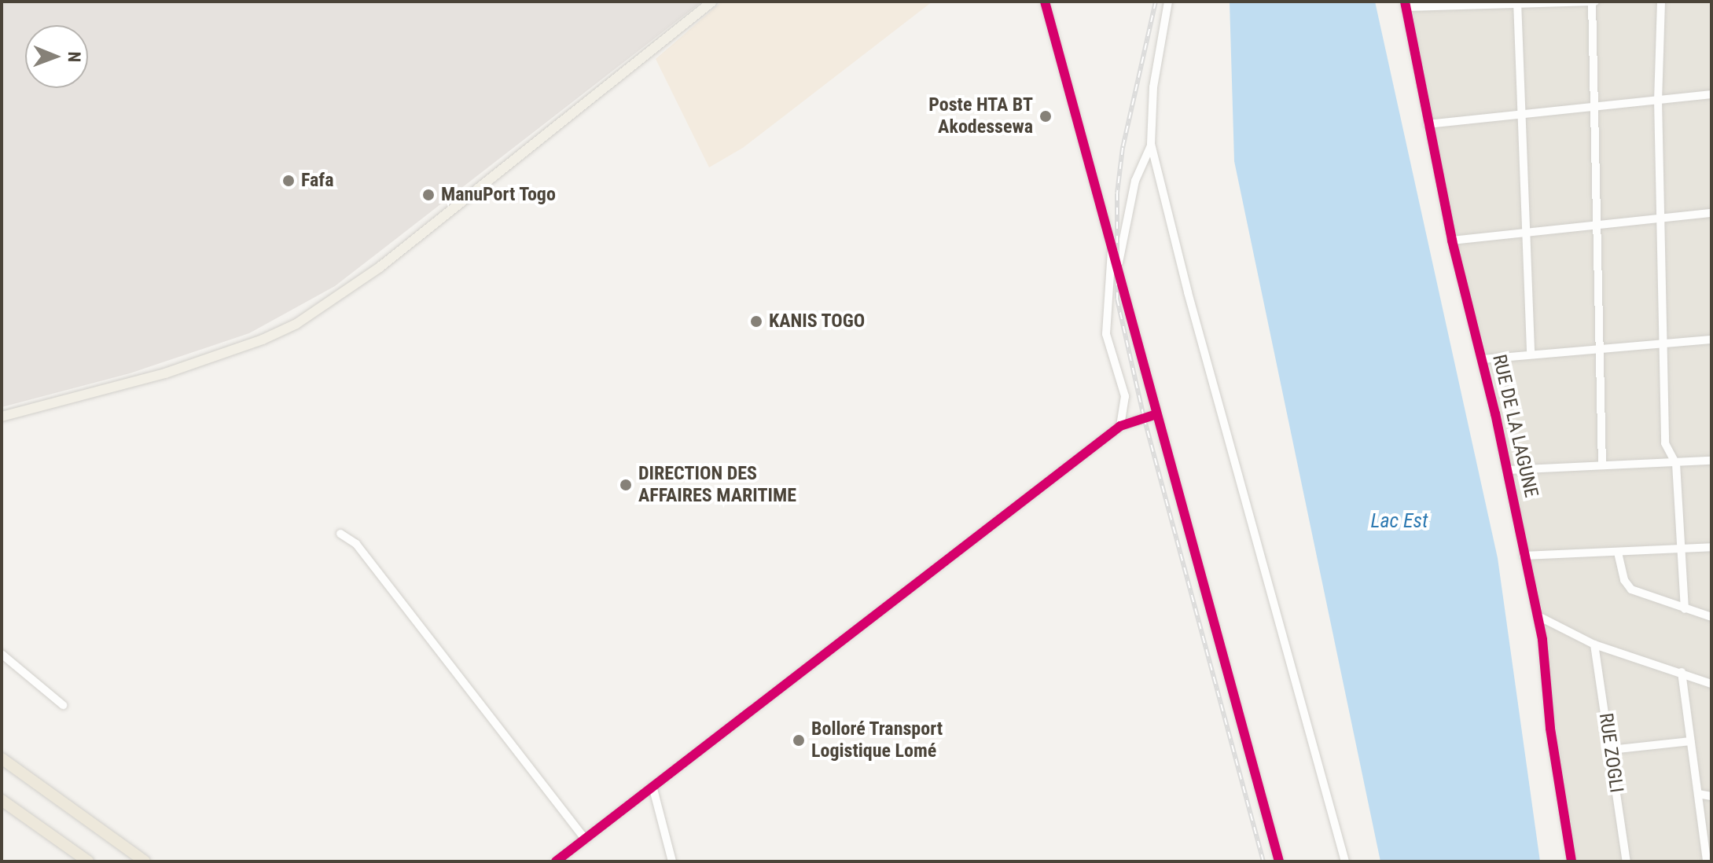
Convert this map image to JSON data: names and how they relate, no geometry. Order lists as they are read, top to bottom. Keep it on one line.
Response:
{"streets":{"street":["RUE DE LA LAGUNE","RUE ZOGLI"]},"water":["Lac Est"],"places":["Poste HTA BT Akodessewa","Fafa","ManuPort Togo","KANIS TOGO","DIRECTION DES AFFAIRES MARITIME","Bolloré Transport Logistique Lomé"],"north":"right"}
